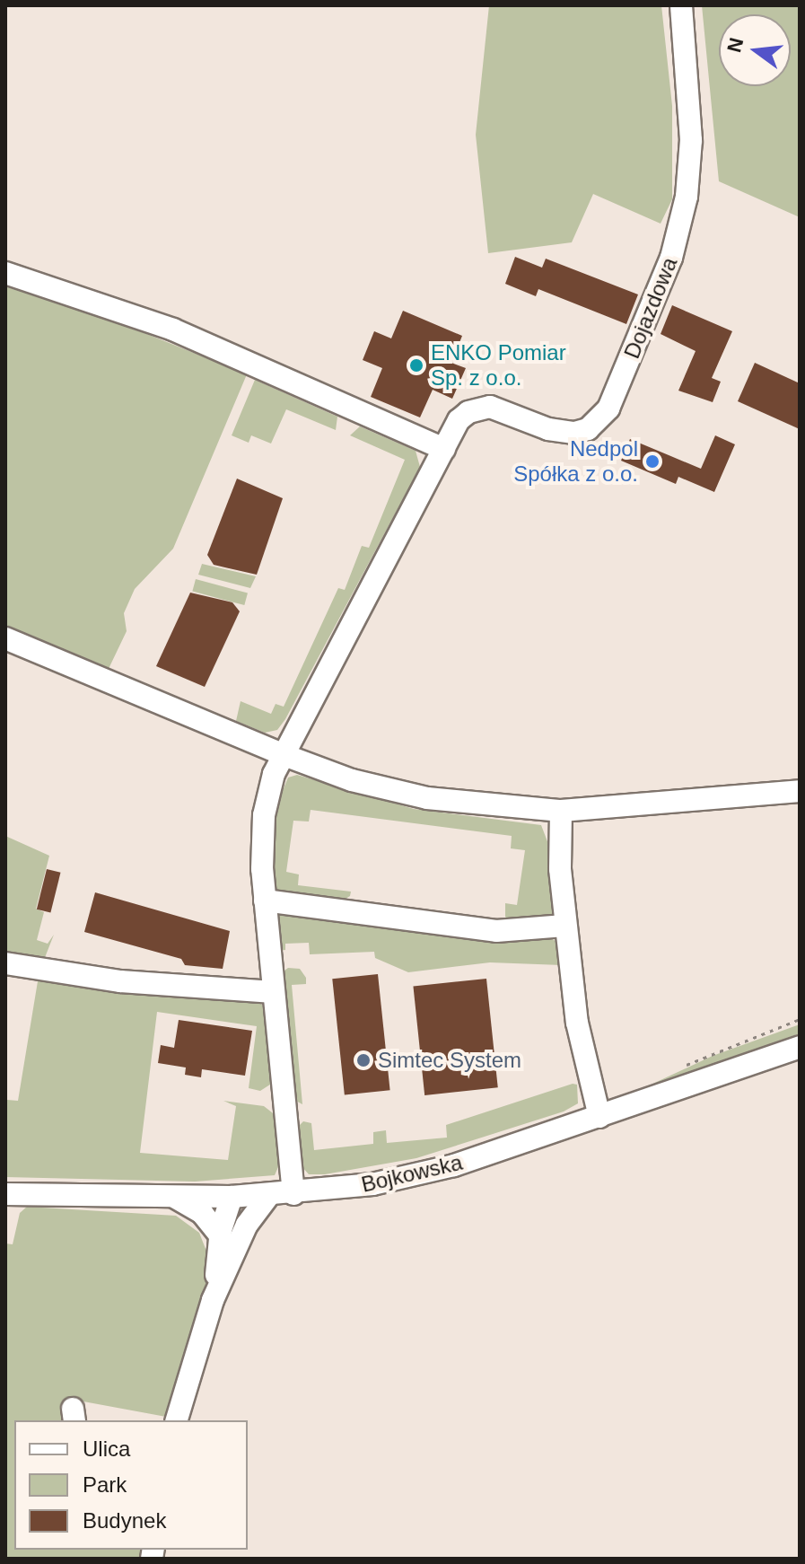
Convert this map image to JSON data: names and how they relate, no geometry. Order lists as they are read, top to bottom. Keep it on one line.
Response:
{"streets":{"street":["Dojazdowa","Bojkowska"]},"places":["ENKO Pomiar Sp. z o.o.","Nedpol Spółka z o.o.","Simtec System"],"legend":["Ulica","Park","Budynek"],"north":"left"}
